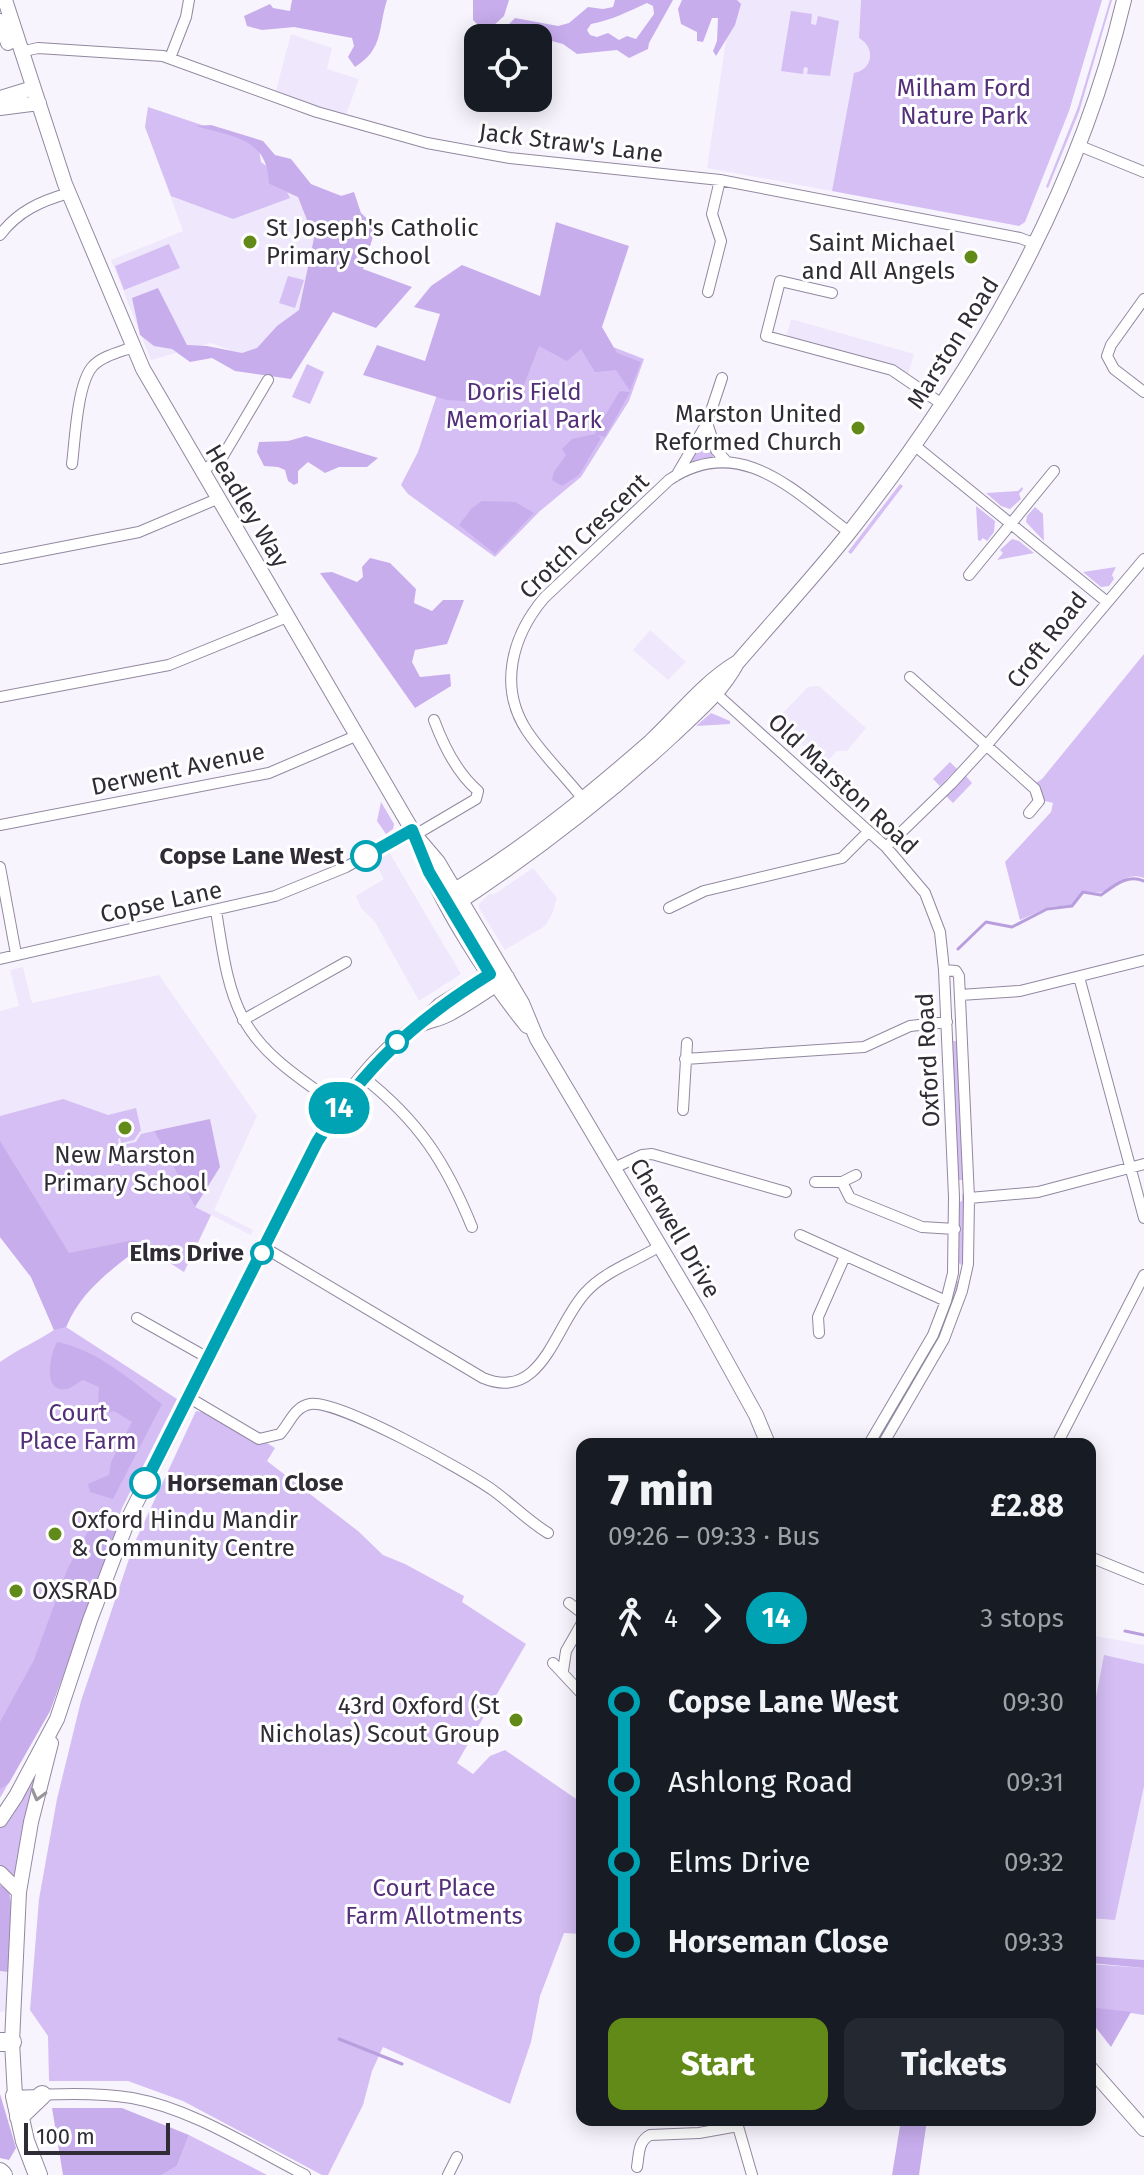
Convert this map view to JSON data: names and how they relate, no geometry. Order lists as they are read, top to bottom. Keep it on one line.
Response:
{"streets":{"main road":["Marston Road","Headley Way","Cherwell Drive"],"street":["Jack Straw's Lane","Crotch Crescent","Croft Road","Derwent Avenue","Old Marston Road","Copse Lane","Oxford Road"]},"crossings":[["Jack Straw's Lane","Marston Road"],["Jack Straw's Lane","Headley Way"],["Marston Road","Headley Way"],["Marston Road","Crotch Crescent"],["Marston Road","Croft Road"],["Marston Road","Old Marston Road"],["Marston Road","Cherwell Drive"],["Headley Way","Derwent Avenue"],["Headley Way","Copse Lane"],["Headley Way","Cherwell Drive"],["Croft Road","Old Marston Road"],["Old Marston Road","Oxford Road"]],"parks":["Milham Ford Nature Park","Doris Field Memorial Park","Court Place Farm","Court Place Farm Allotments"],"places":["St Joseph's Catholic Primary School","Saint Michael and All Angels","Marston United Reformed Church","Copse Lane West","New Marston Primary School","Elms Drive","Horseman Close","Oxford Hindu Mandir & Community Centre","OXSRAD","43rd Oxford (St Nicholas) Scout Group"],"lines":["bus line 14"],"scale_bar":"100 m","page":{"on_map":"14","heading":["7 min","09:26 – 09:33 · Bus","£2.88"],"legs":["4","14","3 stops"],"list":[{"name":"Copse Lane West","value":"09:30"},{"name":"Ashlong Road","value":"09:31"},{"name":"Elms Drive","value":"09:32"},{"name":"Horseman Close","value":"09:33"}],"buttons":["Start","Tickets"],"scale":"100 m"}}
